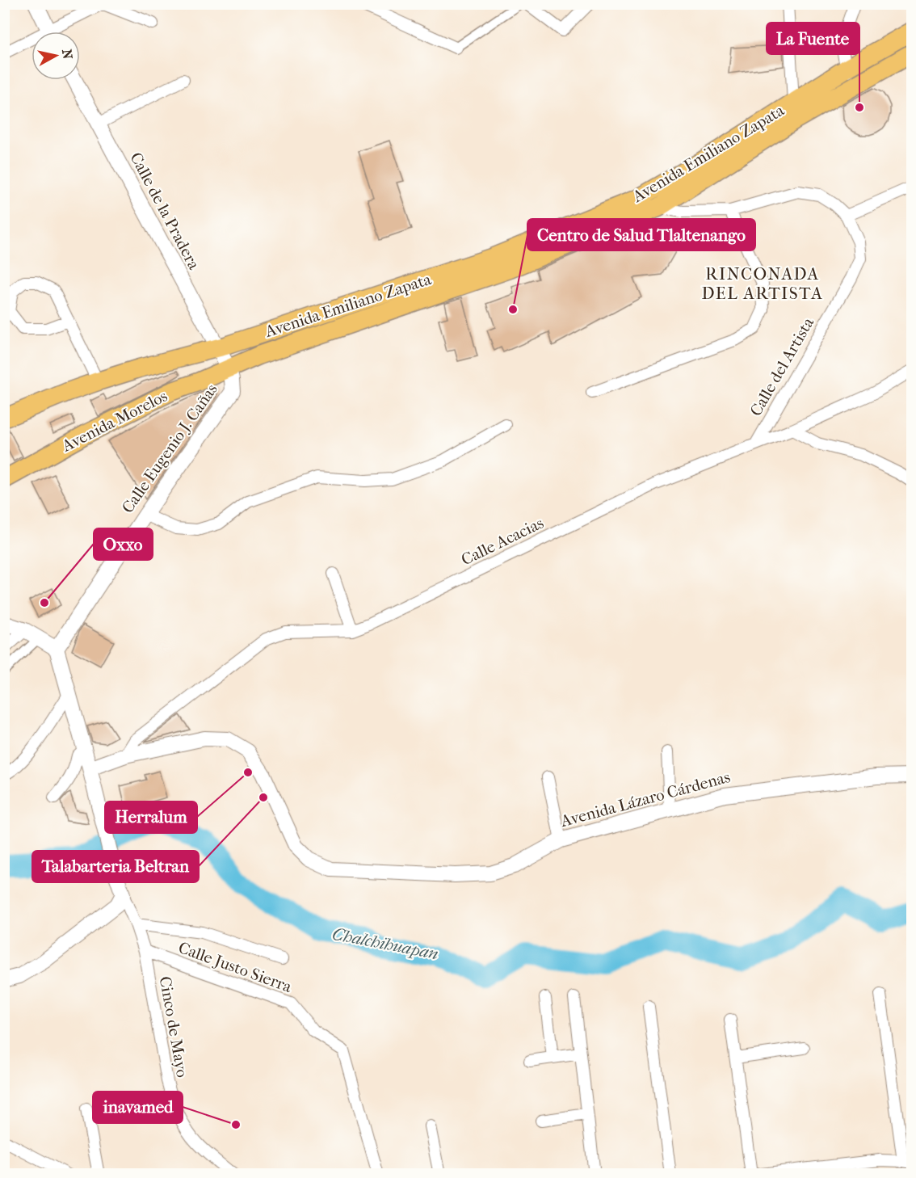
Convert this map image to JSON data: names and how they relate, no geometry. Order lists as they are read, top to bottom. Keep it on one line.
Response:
{"streets":{"main road":["Avenida Emiliano Zapata","Avenida Morelos"],"street":["Calle de la Pradera","Calle del Artista","Calle Eugenio J. Cañas","Calle Acacias","Avenida Lázaro Cárdenas","Calle Justo Sierra","Cinco de Mayo"]},"crossings":[["Avenida Emiliano Zapata","Calle de la Pradera"],["Avenida Emiliano Zapata","Calle del Artista"],["Avenida Emiliano Zapata","Avenida Morelos"],["Avenida Emiliano Zapata","Calle Eugenio J. Cañas"],["Calle de la Pradera","Avenida Morelos"],["Calle de la Pradera","Calle Eugenio J. Cañas"],["Calle del Artista","Calle Acacias"],["Avenida Morelos","Calle Eugenio J. Cañas"],["Calle Acacias","Avenida Lázaro Cárdenas"],["Calle Justo Sierra","Cinco de Mayo"]],"districts":["RINCONADA DEL ARTISTA"],"water":["Chalchihuapan"],"places":["La Fuente","Centro de Salud Tlaltenango","Oxxo","Herralum","Talabarteria Beltran","inavamed"],"north":"right"}
